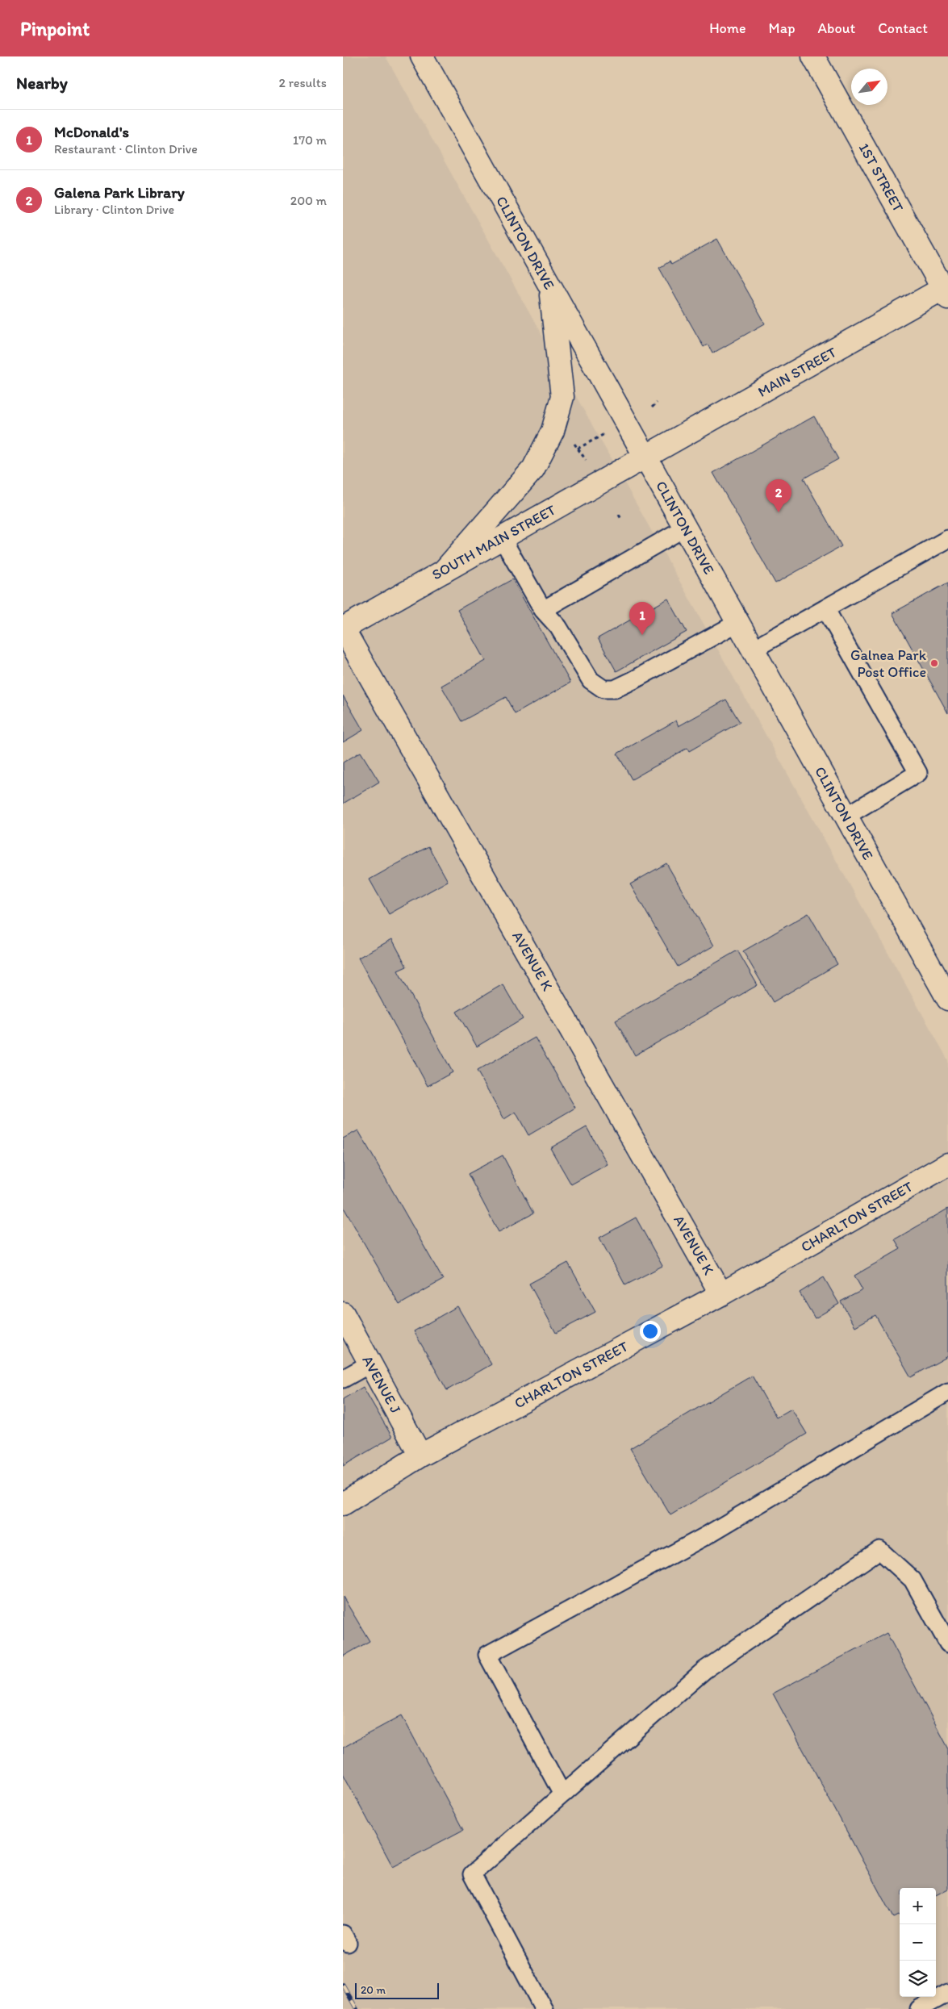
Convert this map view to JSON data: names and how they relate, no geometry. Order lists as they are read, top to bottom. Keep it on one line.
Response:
{"streets":{"street":["1ST STREET","CLINTON DRIVE","MAIN STREET","SOUTH MAIN STREET","AVENUE K","CHARLTON STREET","AVENUE J"]},"crossings":[["1ST STREET","MAIN STREET"],["CLINTON DRIVE","MAIN STREET"],["CLINTON DRIVE","SOUTH MAIN STREET"],["MAIN STREET","SOUTH MAIN STREET"],["SOUTH MAIN STREET","AVENUE K"],["AVENUE K","CHARLTON STREET"],["CHARLTON STREET","AVENUE J"]],"places":["Galnea Park Post Office"],"scale_bar":"20 m","north":"top right","page":{"header":"Pinpoint","nav":["Home","Map","About","Contact"],"heading":["Nearby","2 results"],"list":[{"mark":"1","name":"McDonald's","note":"Restaurant · Clinton Drive","value":"170 m"},{"mark":"2","name":"Galena Park Library","note":"Library · Clinton Drive","value":"200 m"}],"pins":["2","1"],"map_buttons":["+","−"],"scale":"20 m"}}
